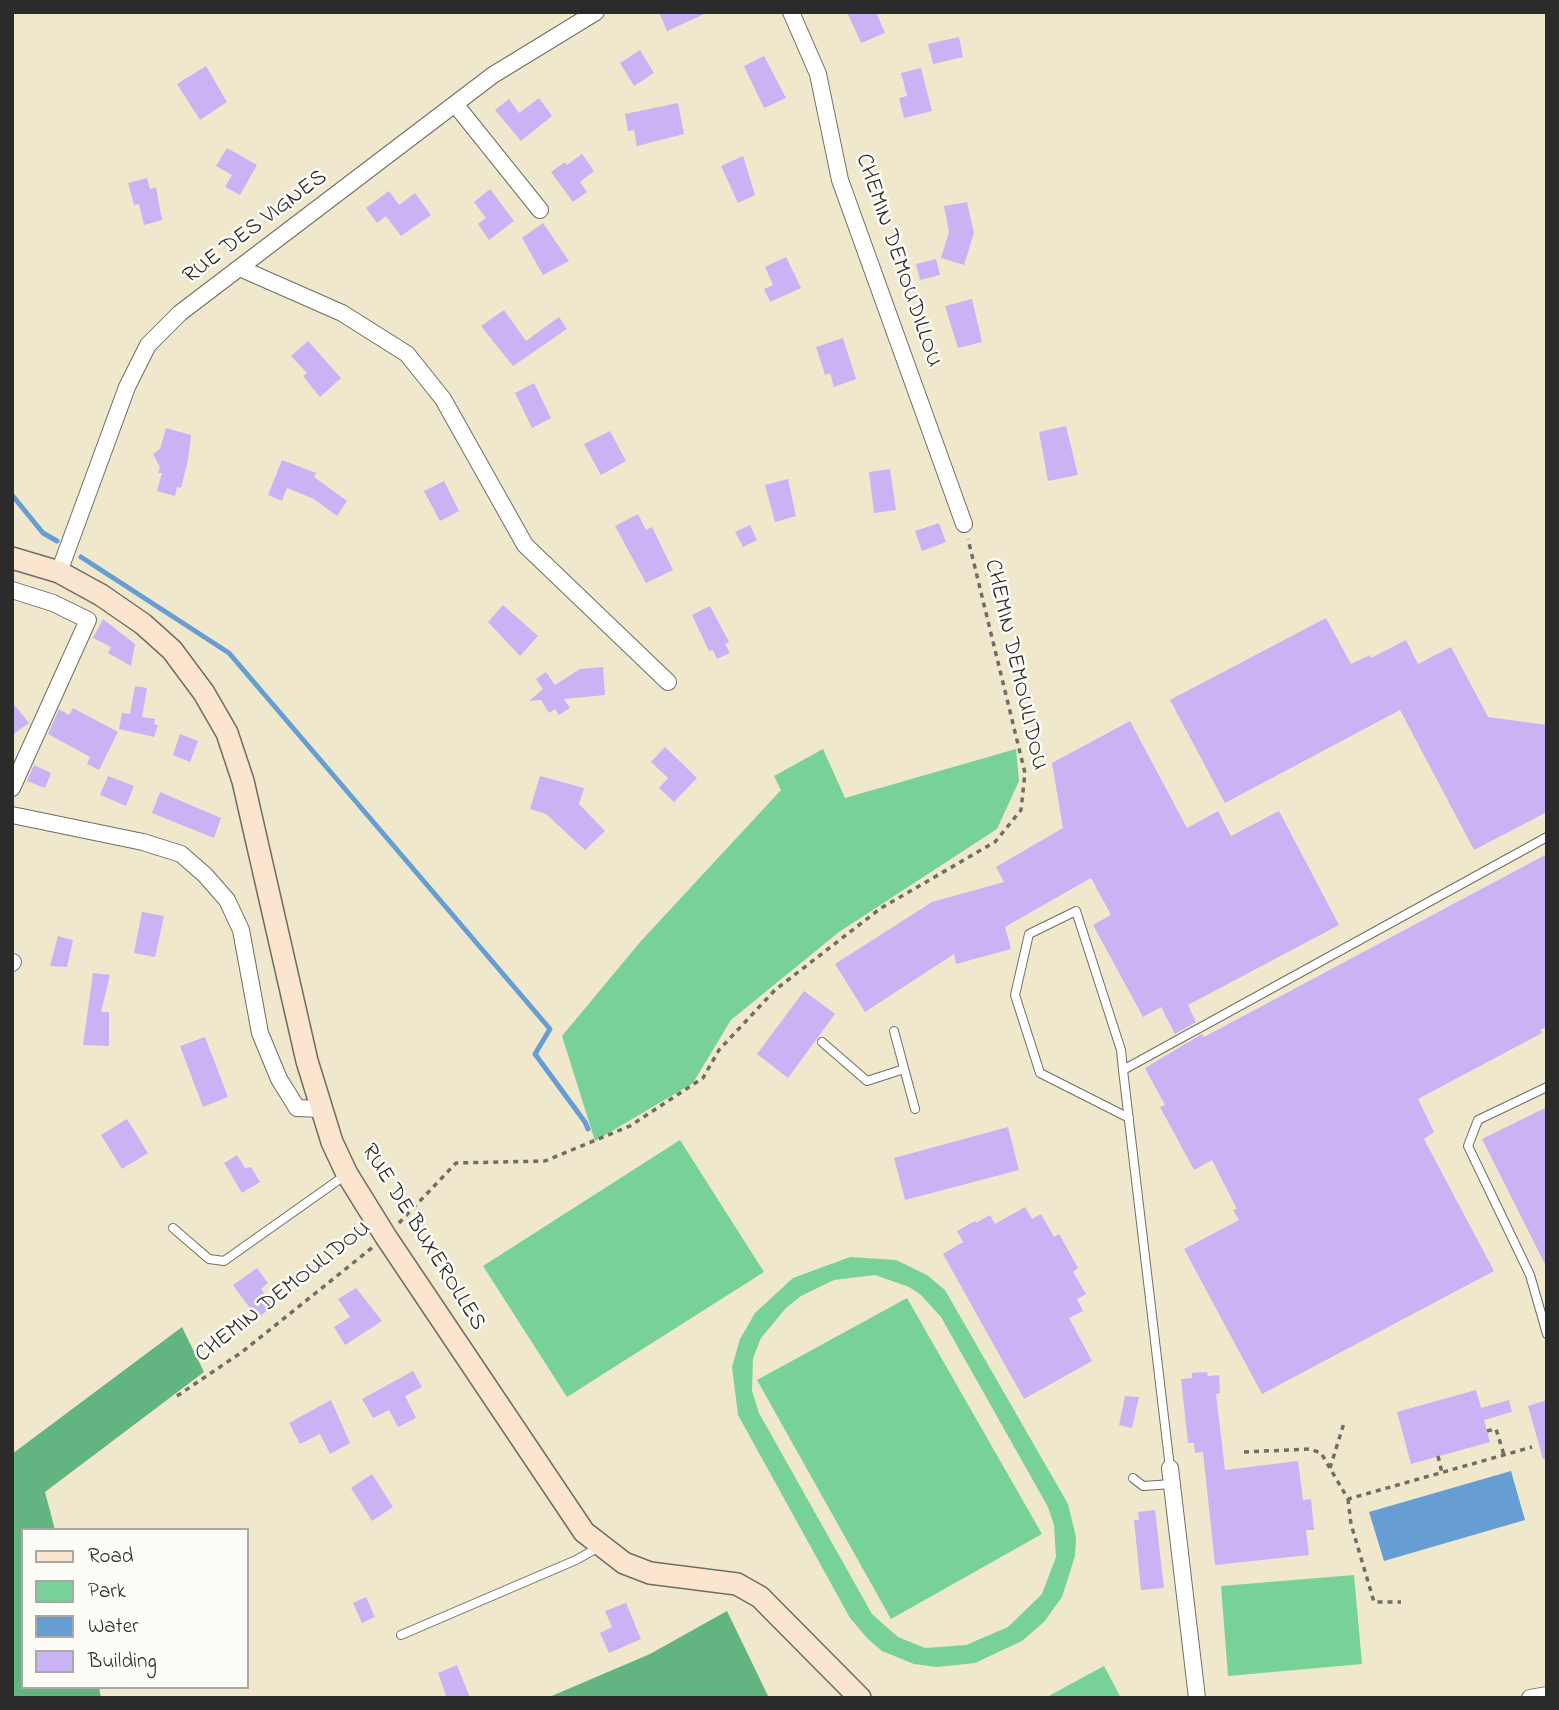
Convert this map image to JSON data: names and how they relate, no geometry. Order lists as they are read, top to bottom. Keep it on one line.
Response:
{"streets":{"street":["RUE DES VIGNES","CHEMIN DEMOUDILLOU","RUE DE BUXEROLLES"],"path":["CHEMIN DEMOULIDOU"]},"crossings":[["RUE DES VIGNES","RUE DE BUXEROLLES"],["CHEMIN DEMOUDILLOU","CHEMIN DEMOULIDOU"],["CHEMIN DEMOULIDOU","RUE DE BUXEROLLES"]],"legend":["Road","Park","Water","Building"]}
